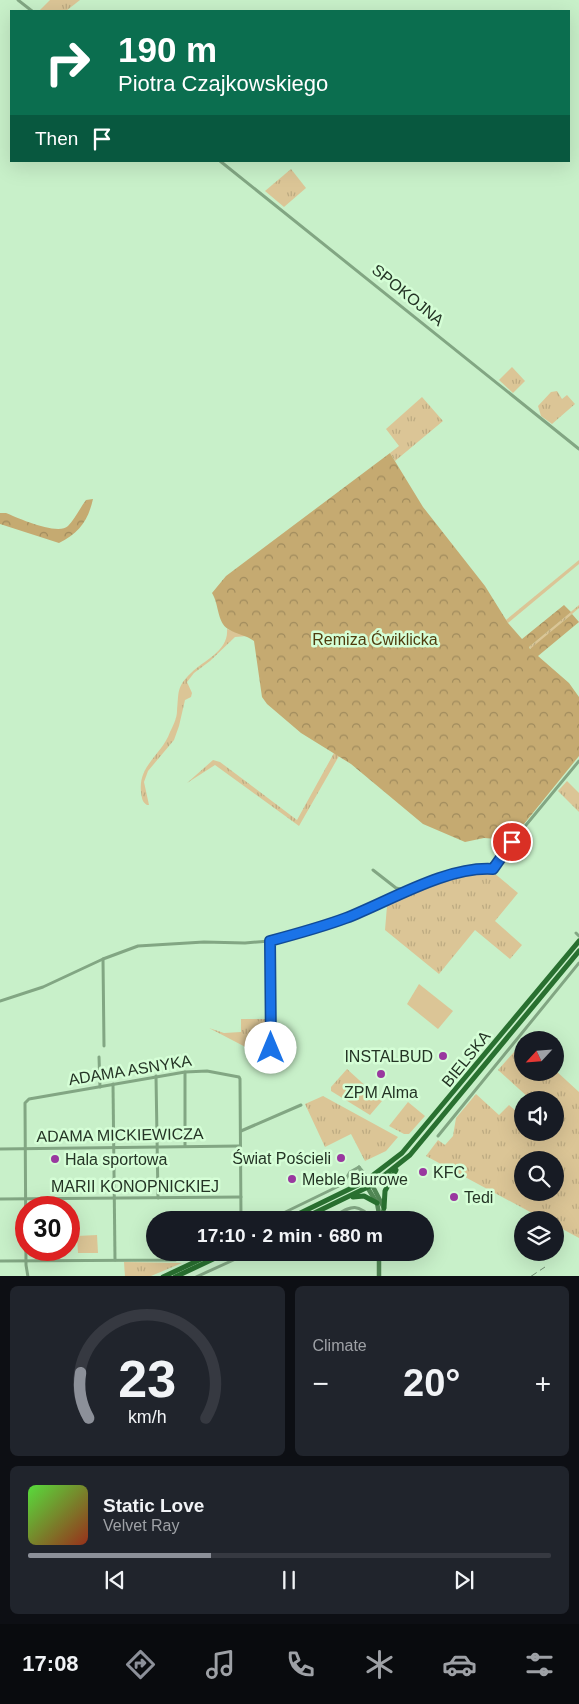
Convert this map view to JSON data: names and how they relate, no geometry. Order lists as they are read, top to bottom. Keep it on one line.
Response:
{"streets":{"main road":["BIELSKA"],"street":["SPOKOJNA","ADAMA ASNYKA","ADAMA MICKIEWICZA","MARII KONOPNICKIEJ"]},"crossings":[["ADAMA ASNYKA","ADAMA MICKIEWICZA"]],"parks":["Remiza Ćwiklicka"],"places":["INSTALBUD","ZPM Alma","Świat Pościeli","Hala sportowa","KFC","Meble Biurowe","Tedi"],"north":"bottom left","page":{"turn":["190 m","Piotra Czajkowskiego"],"then":"Then","limit":"30","trip":"17:10 · 2 min · 680 m","tile":"Climate","heat":["−","20°","+"],"song":["Static Love","Velvet Ray"],"tabs":"17:08","gauge":["23","km/h"]}}
